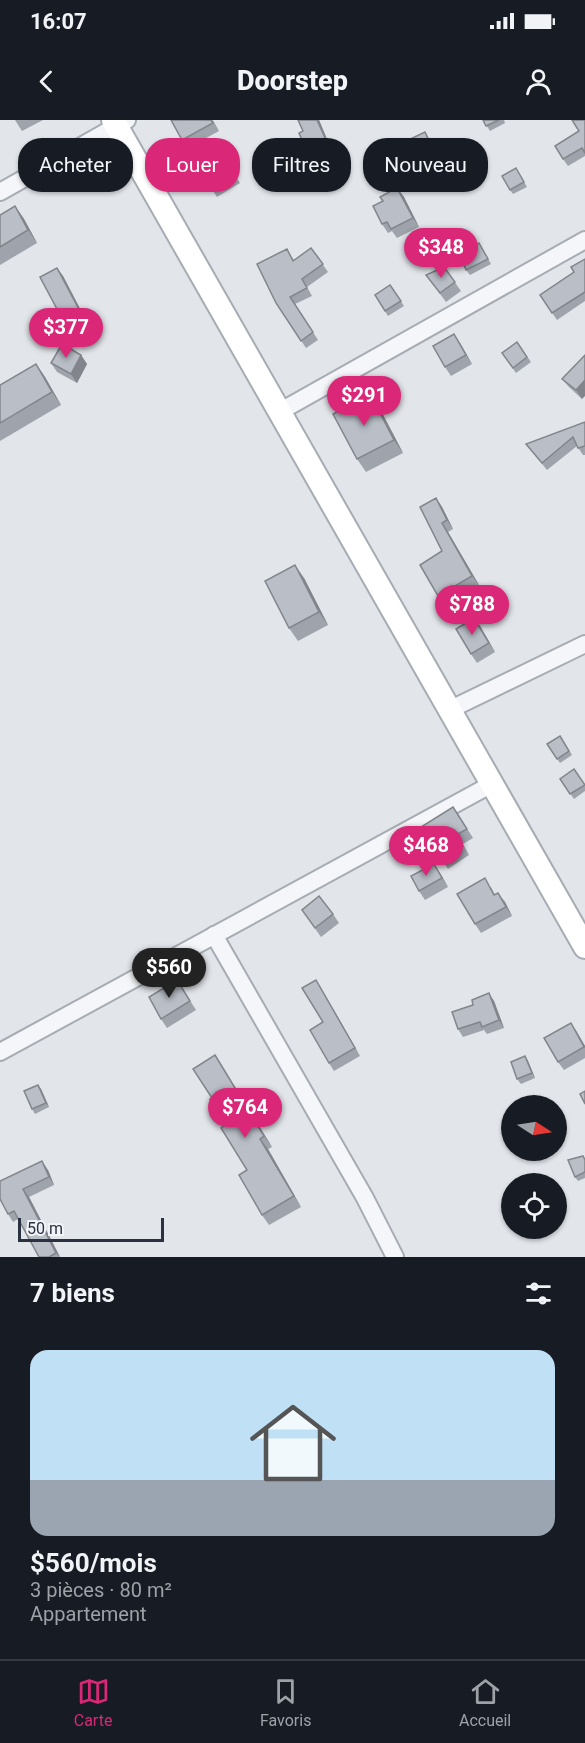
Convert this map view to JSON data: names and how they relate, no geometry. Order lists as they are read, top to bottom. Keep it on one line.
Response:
{"scale_bar":"50 m","north":"right","page":{"status":"16:07","header":"Doorstep","chip":["Acheter","Louer","Filtres","Nouveau"],"price":["$348","$377","$291","$788","$468","$560","$764"],"scale":"50 m","heading":"7 biens","list":[{"name":"$560/mois","note":"3 pièces · 80 m² · Appartement"}],"tabs":["Carte","Favoris","Accueil"]}}
